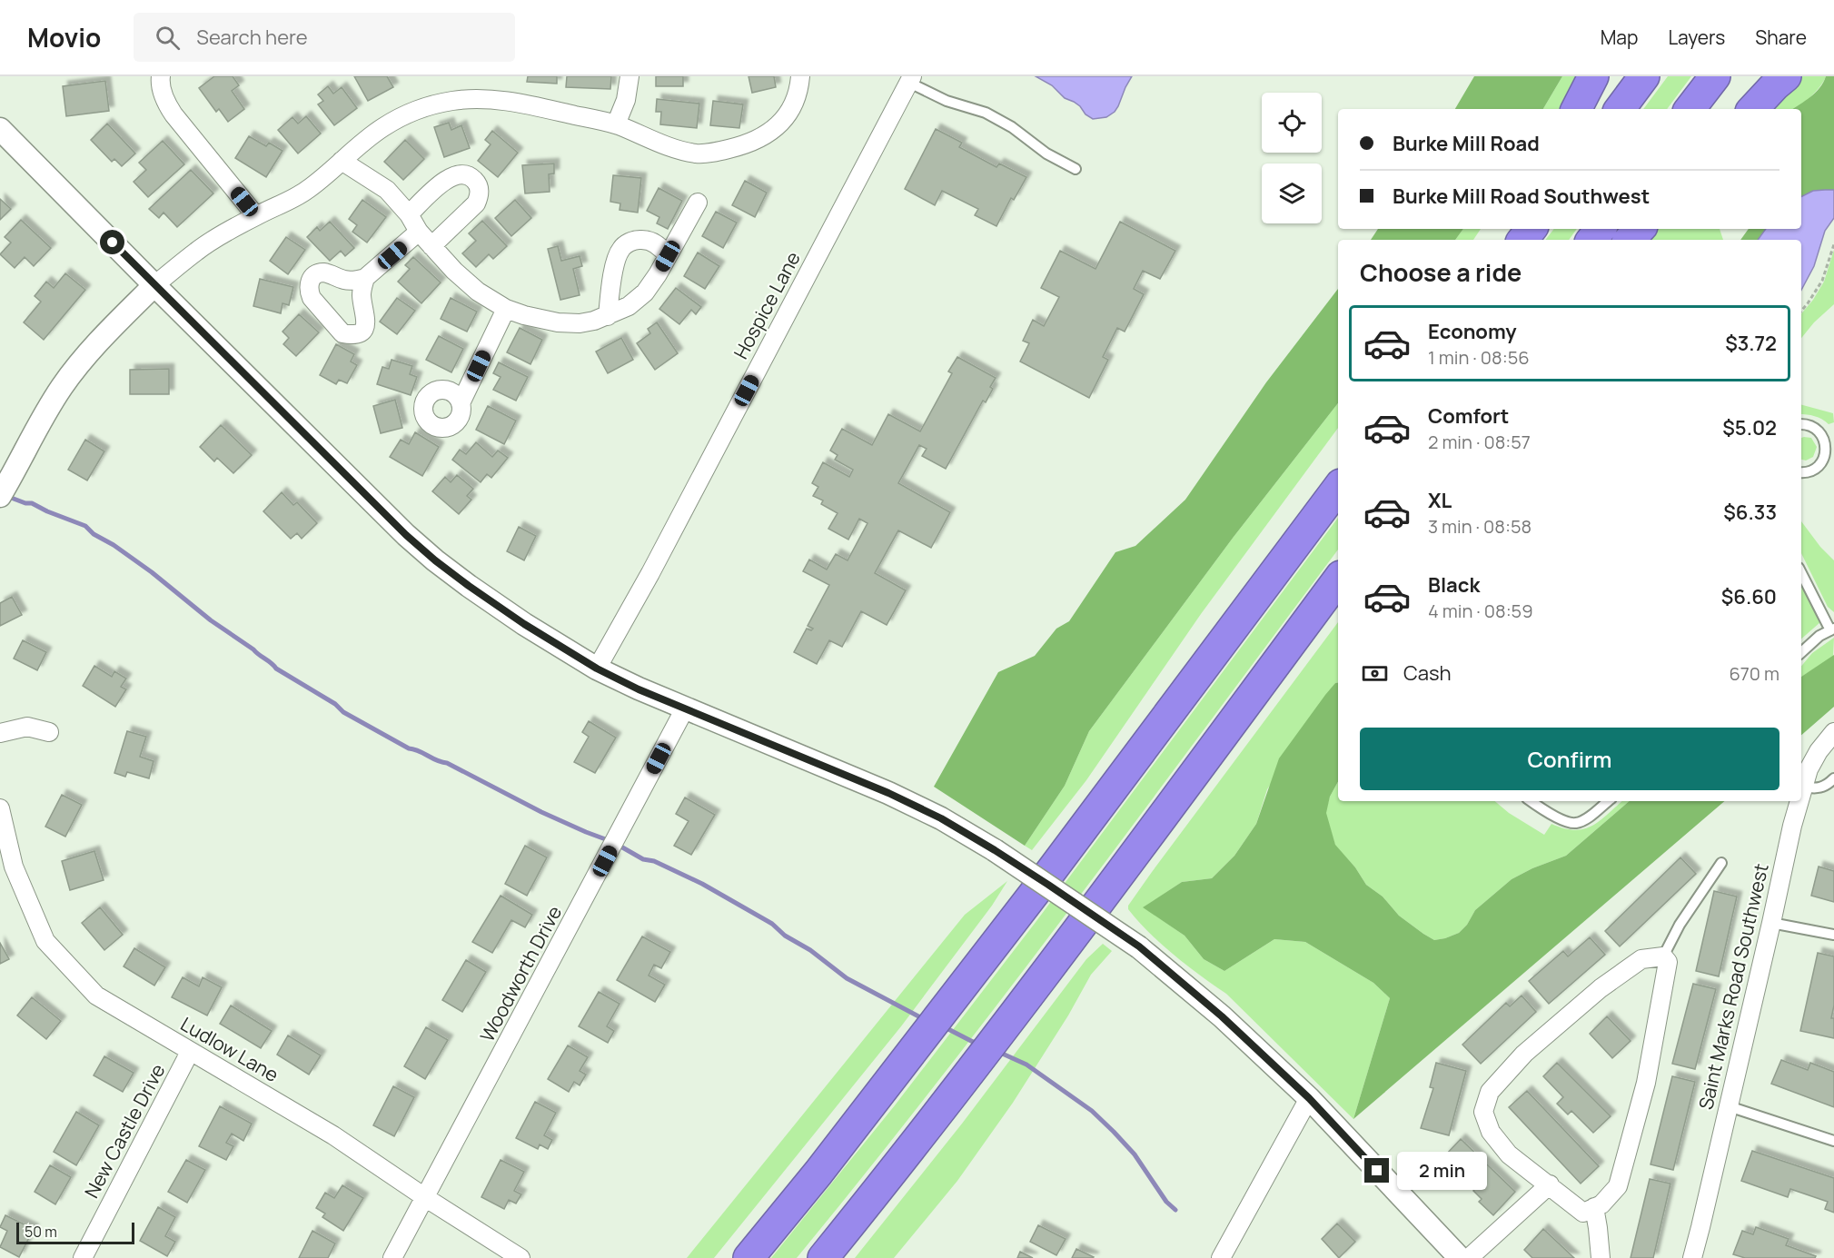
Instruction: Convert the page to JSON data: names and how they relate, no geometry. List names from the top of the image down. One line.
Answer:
{"streets":{"street":["Hospice Lane","Woodworth Drive","Saint Marks Road Southwest","Ludlow Lane","New Castle Drive"]},"crossings":[["Woodworth Drive","Ludlow Lane"],["Ludlow Lane","New Castle Drive"]],"scale_bar":"50 m","page":{"header":"Movio","search":"Search here","nav":["Map","Layers","Share"],"banner":["Burke Mill Road","Burke Mill Road Southwest"],"heading":"Choose a ride","list":[{"name":"Economy","note":"1 min · 08:56","value":"$3.72"},{"name":"Comfort","note":"2 min · 08:57","value":"$5.02"},{"name":"XL","note":"3 min · 08:58","value":"$6.33"},{"name":"Black","note":"4 min · 08:59","value":"$6.60"}],"pay":["Cash","670 m"],"buttons":"Confirm","bubble":"2 min","scale":"50 m"}}
